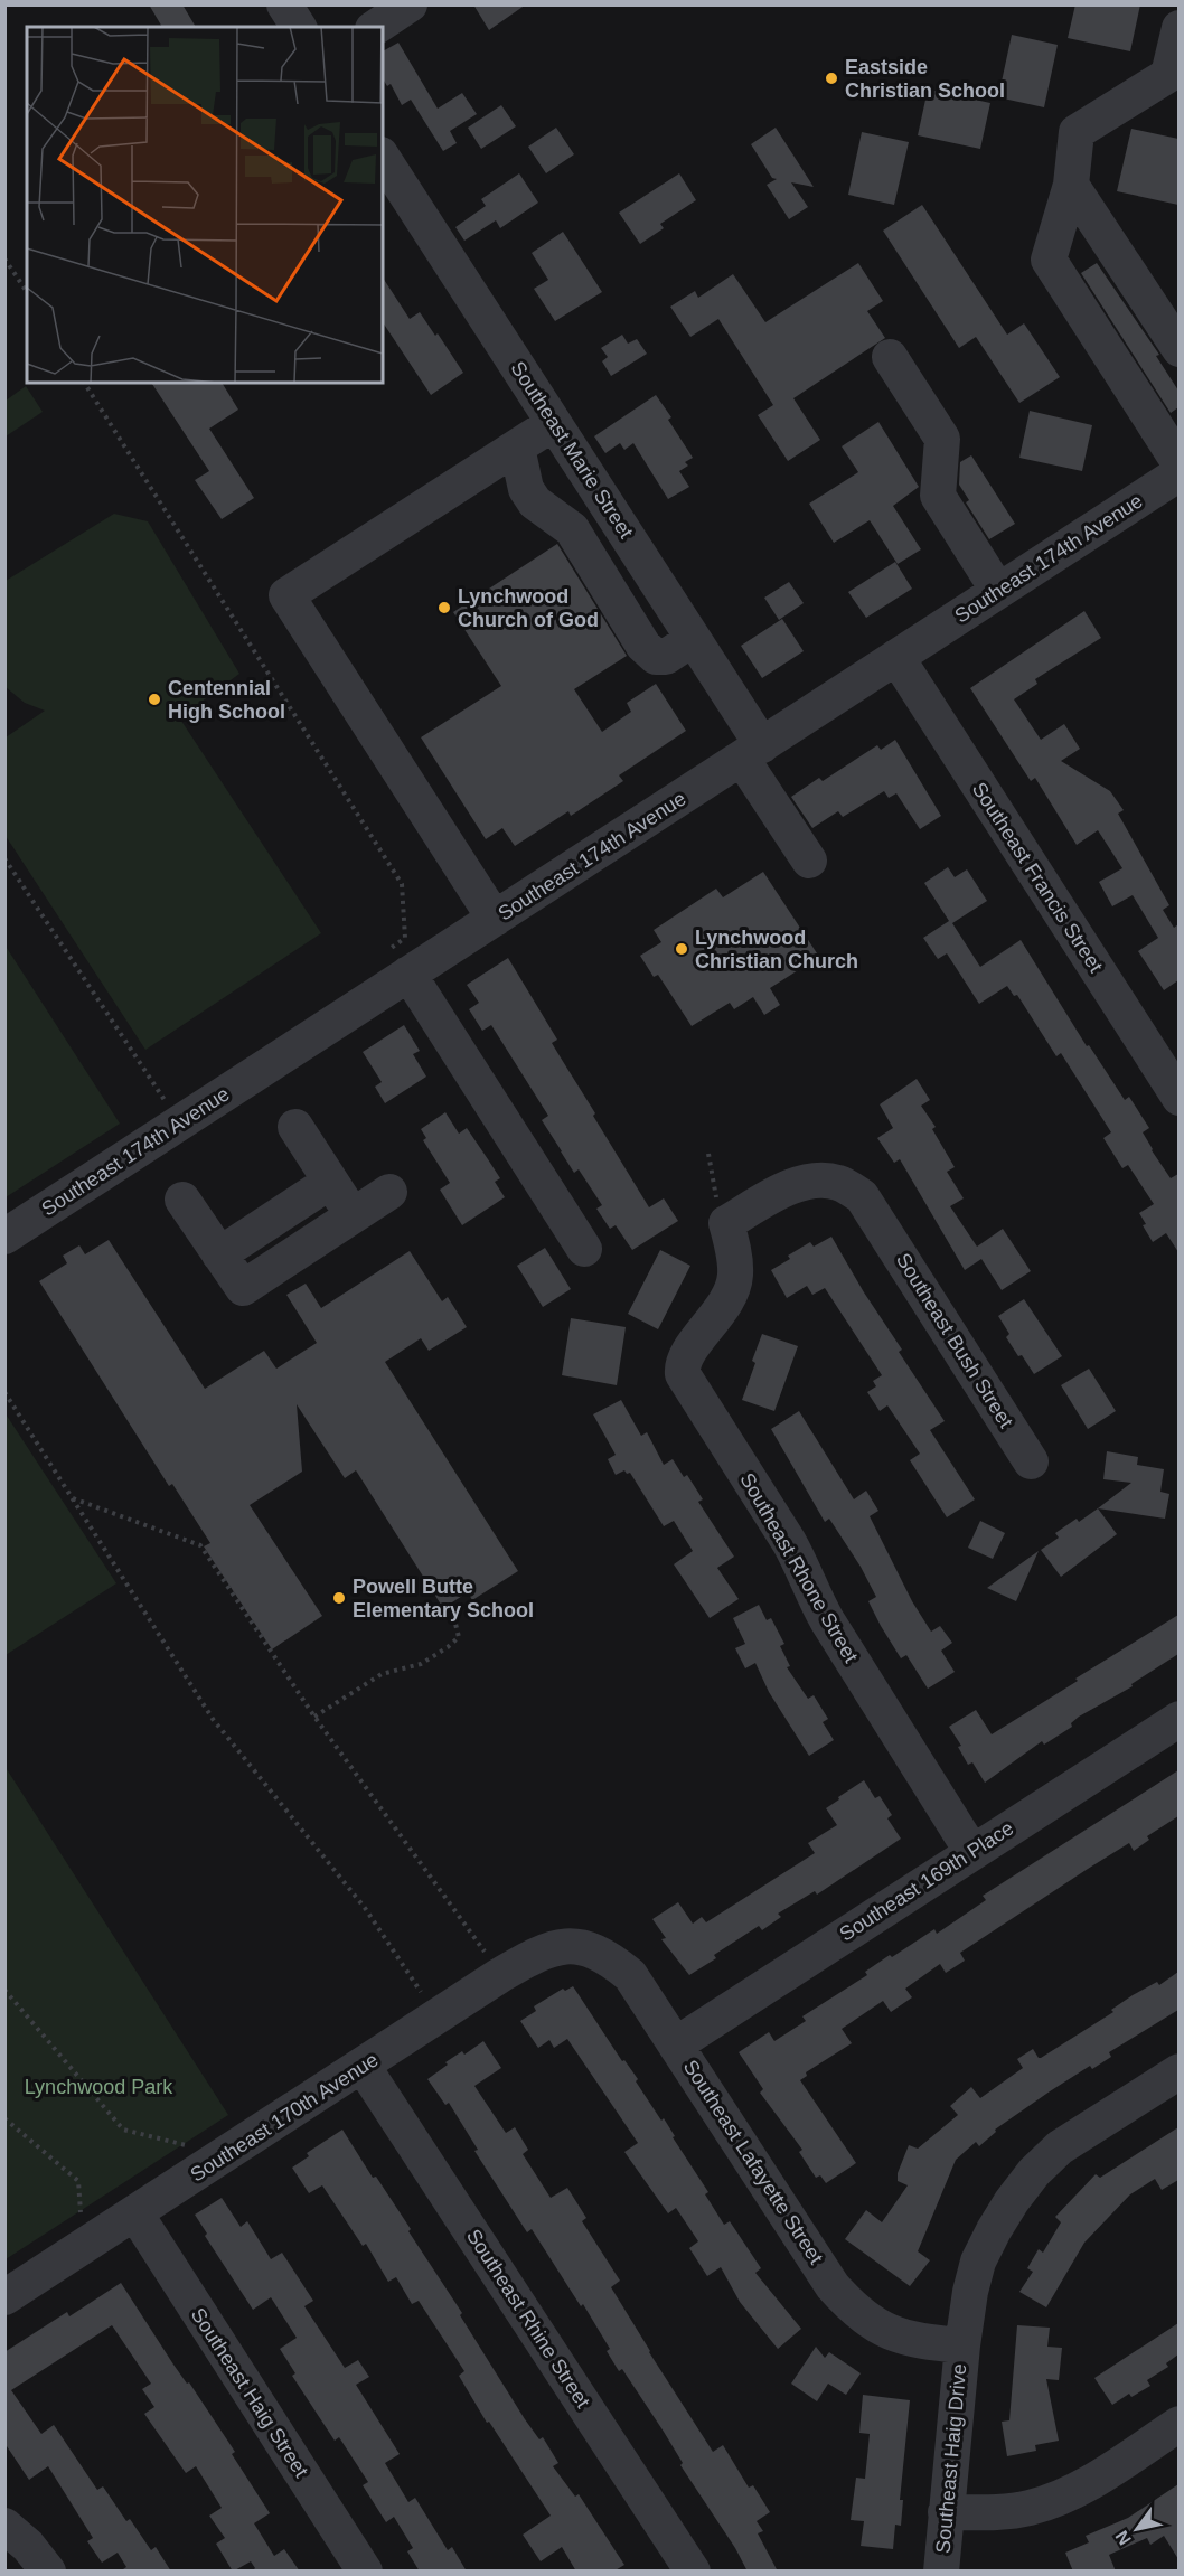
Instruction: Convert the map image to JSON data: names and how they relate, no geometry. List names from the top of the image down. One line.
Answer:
{"streets":{"street":["Southeast Marie Street","Southeast 174th Avenue","Southeast Francis Street","Southeast Bush Street","Southeast Rhone Street","Southeast 169th Place","Southeast 170th Avenue","Southeast Lafayette Street","Southeast Rhine Street","Southeast Haig Street","Southeast Haig Drive"]},"crossings":[["Southeast Marie Street","Southeast 174th Avenue"],["Southeast 174th Avenue","Southeast Francis Street"],["Southeast Bush Street","Southeast Rhone Street"],["Southeast Rhone Street","Southeast 169th Place"],["Southeast 169th Place","Southeast Lafayette Street"],["Southeast 170th Avenue","Southeast Lafayette Street"],["Southeast 170th Avenue","Southeast Rhine Street"],["Southeast 170th Avenue","Southeast Haig Street"],["Southeast Lafayette Street","Southeast Haig Drive"]],"parks":["Lynchwood Park"],"places":["Eastside Christian School","Lynchwood Church of God","Centennial High School","Lynchwood Christian Church","Powell Butte Elementary School"],"north":"bottom left"}
